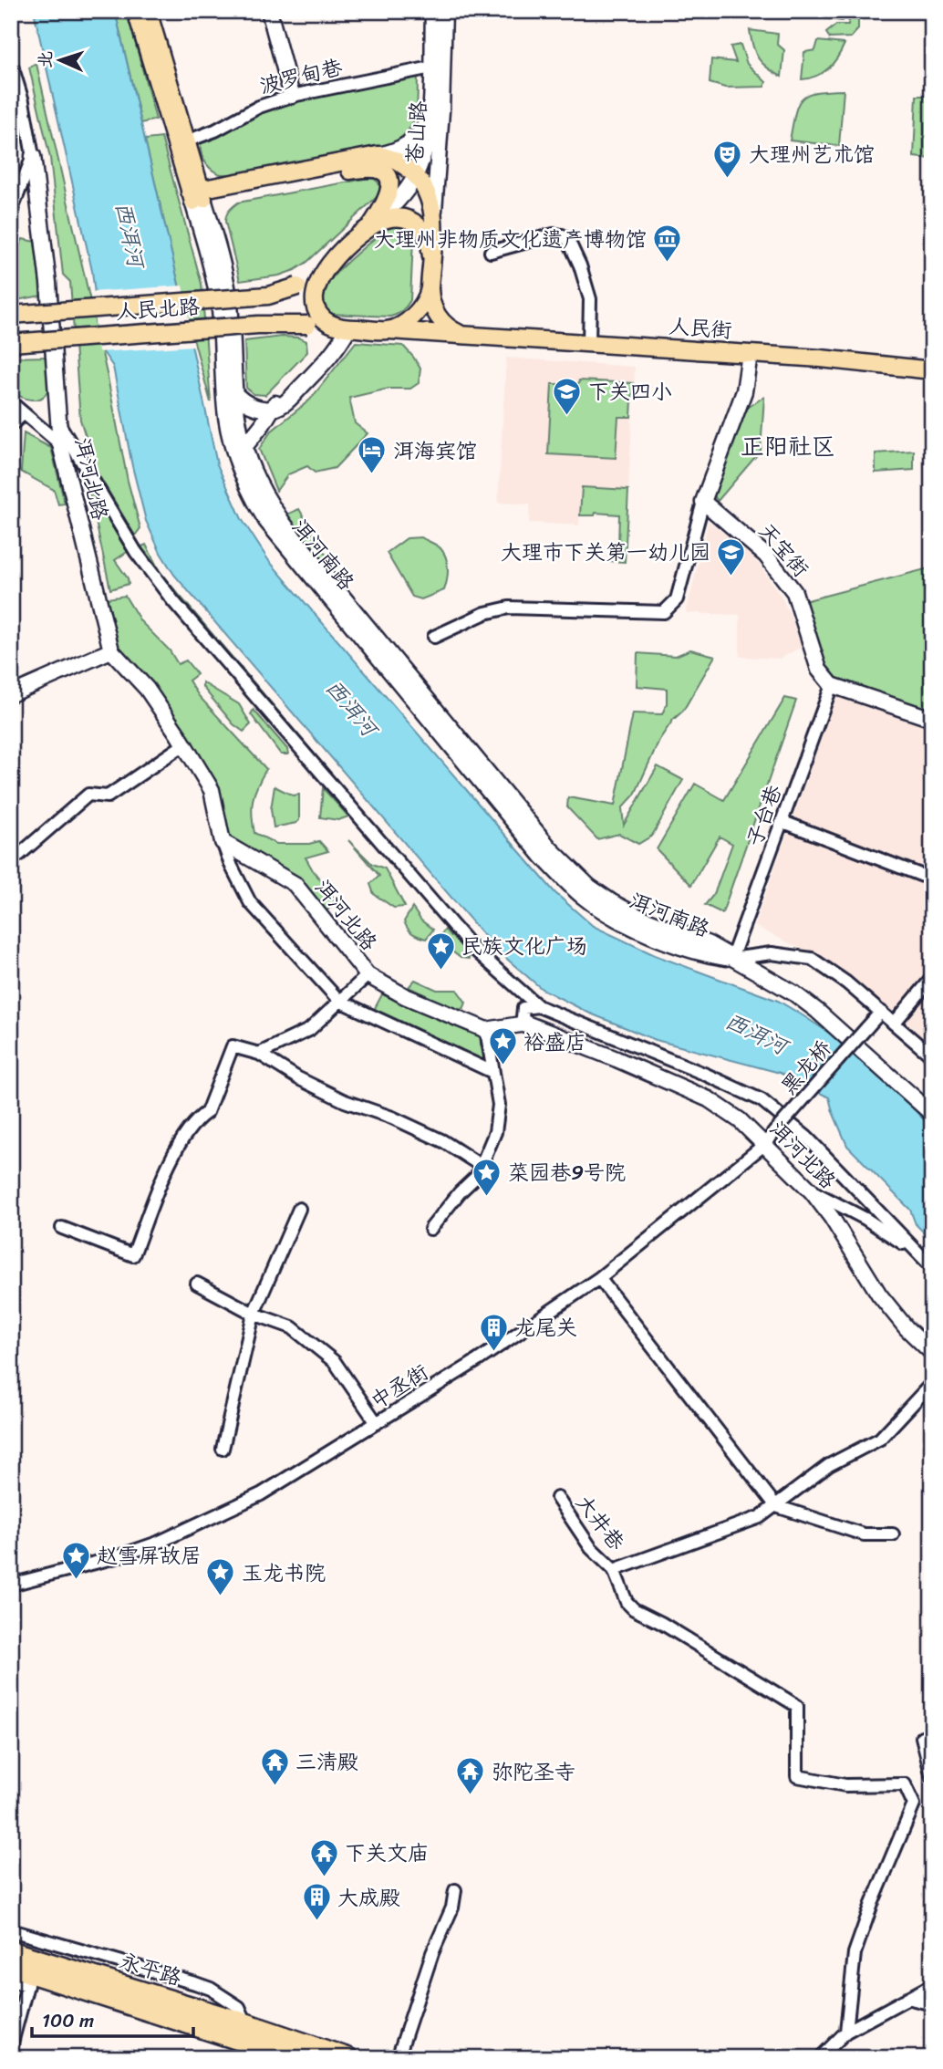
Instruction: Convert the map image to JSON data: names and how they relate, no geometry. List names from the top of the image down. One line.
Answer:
{"streets":{"highway":["永平路"],"main road":["苍山路","人民北路","人民街","洱河南路"],"street":["波罗甸巷","洱河北路","天宝街","子台巷","黑龙桥","中丞街","大井巷"]},"crossings":[["波罗甸巷","苍山路"],["波罗甸巷","洱河南路"],["苍山路","人民北路"],["苍山路","人民街"],["人民北路","人民街"],["洱河北路","黑龙桥"],["洱河北路","中丞街"],["天宝街","子台巷"],["洱河南路","子台巷"],["黑龙桥","中丞街"]],"districts":["正阳社区"],"water":["西洱河"],"places":{"theatre":["大理州艺术馆"],"museum":["大理州非物质文化遗产博物馆"],"school or university":["下关四小","大理市下关第一幼儿园"],"hotel":["洱海宾馆"],"place":["民族文化广场","裕盛店","菜园巷9号院","赵雪屏故居","玉龙书院"],"building":["龙尾关","大成殿"],"temple":["三清殿","弥陀圣寺","下关文庙"]},"scale_bar":"100 m","north":"left"}
